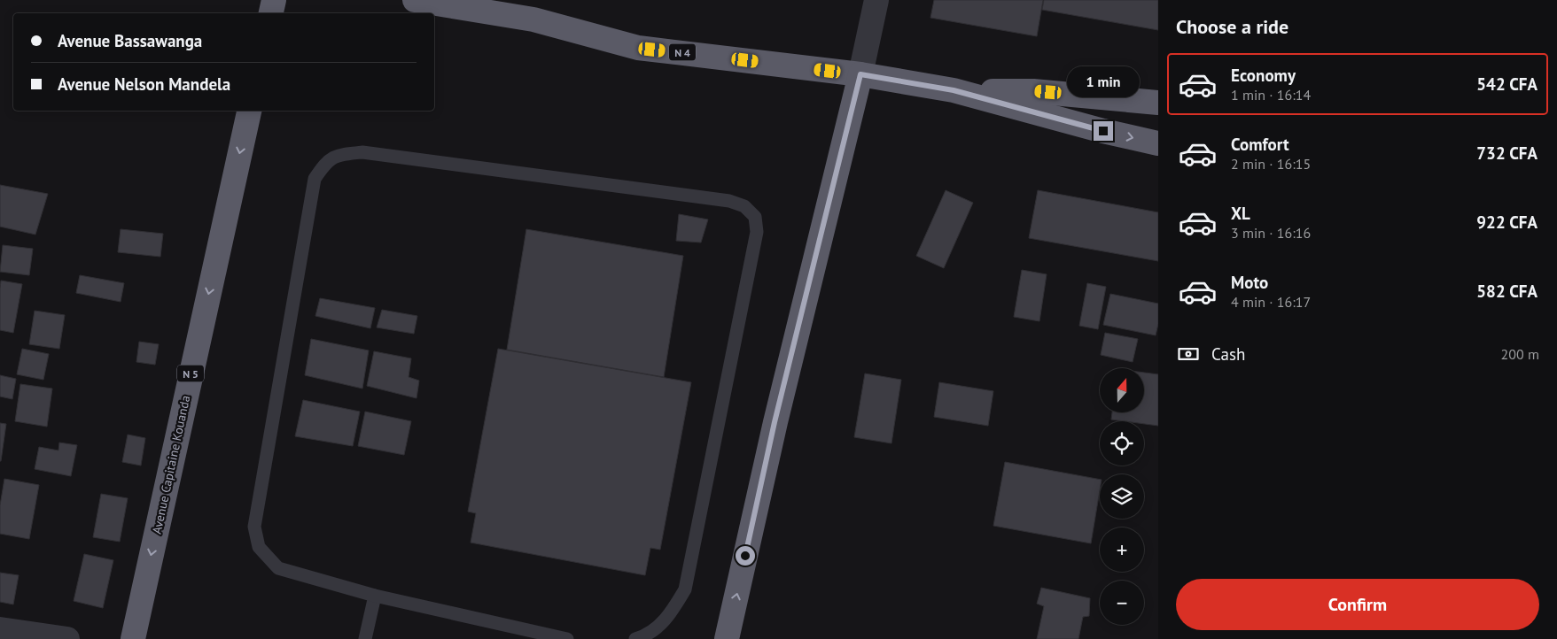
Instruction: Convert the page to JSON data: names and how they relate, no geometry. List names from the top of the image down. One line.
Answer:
{"streets":{"highway":["N 4","N 5","Avenue Capitaine Kouanda"]},"one_way":["Avenue Capitaine Kouanda"],"north":"top","page":{"heading":"Choose a ride","banner":["Avenue Bassawanga","Avenue Nelson Mandela"],"list":[{"name":"Economy","note":"1 min · 16:14","value":"542 CFA"},{"name":"Comfort","note":"2 min · 16:15","value":"732 CFA"},{"name":"XL","note":"3 min · 16:16","value":"922 CFA"},{"name":"Moto","note":"4 min · 16:17","value":"582 CFA"}],"bubble":"1 min","pay":["Cash","200 m"],"map_buttons":["+","−"],"buttons":"Confirm"}}
